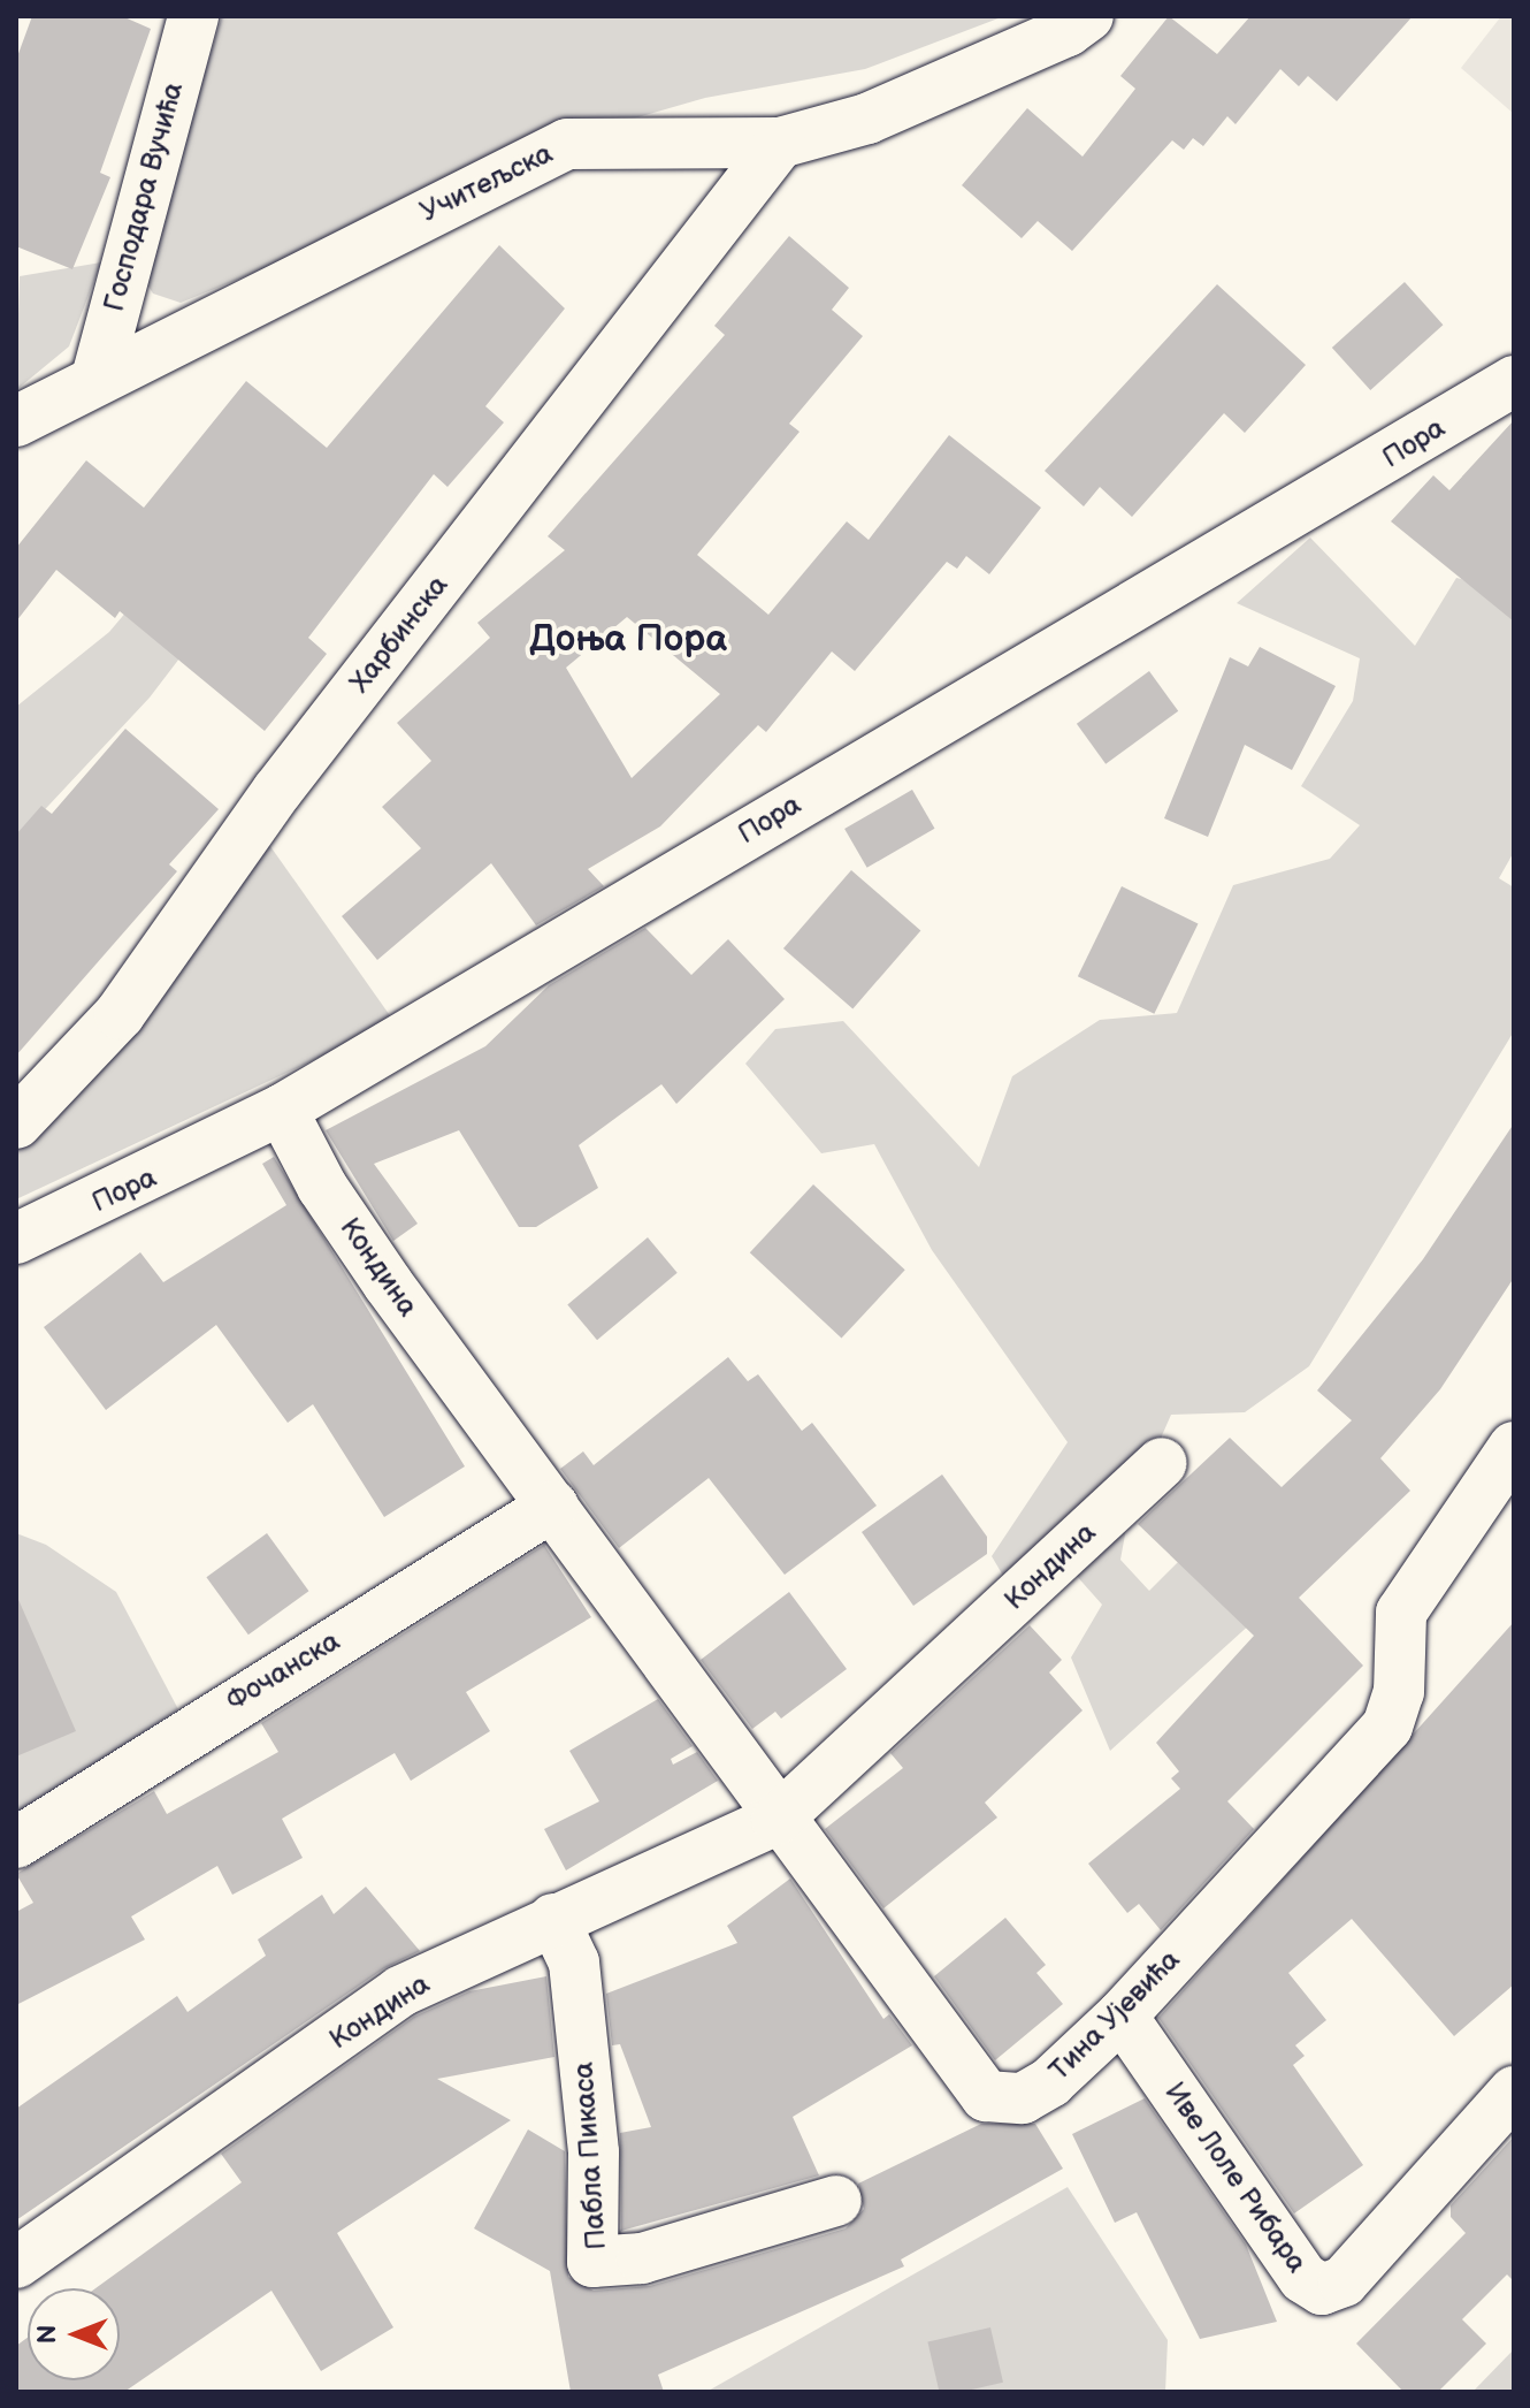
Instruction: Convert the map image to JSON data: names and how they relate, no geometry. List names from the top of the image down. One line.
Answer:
{"streets":{"street":["Учитељска","Господара Вучића","Пора","Харбинска","Кондина","Фочанска","Тина Ујевића","Пабла Пикаса","Иве Лоле Рибара"]},"crossings":[["Учитељска","Господара Вучића"],["Учитељска","Харбинска"],["Пора","Кондина"],["Кондина","Фочанска"],["Кондина","Тина Ујевића"],["Кондина","Пабла Пикаса"],["Тина Ујевића","Иве Лоле Рибара"]],"districts":["Доња Пора"],"north":"left"}
